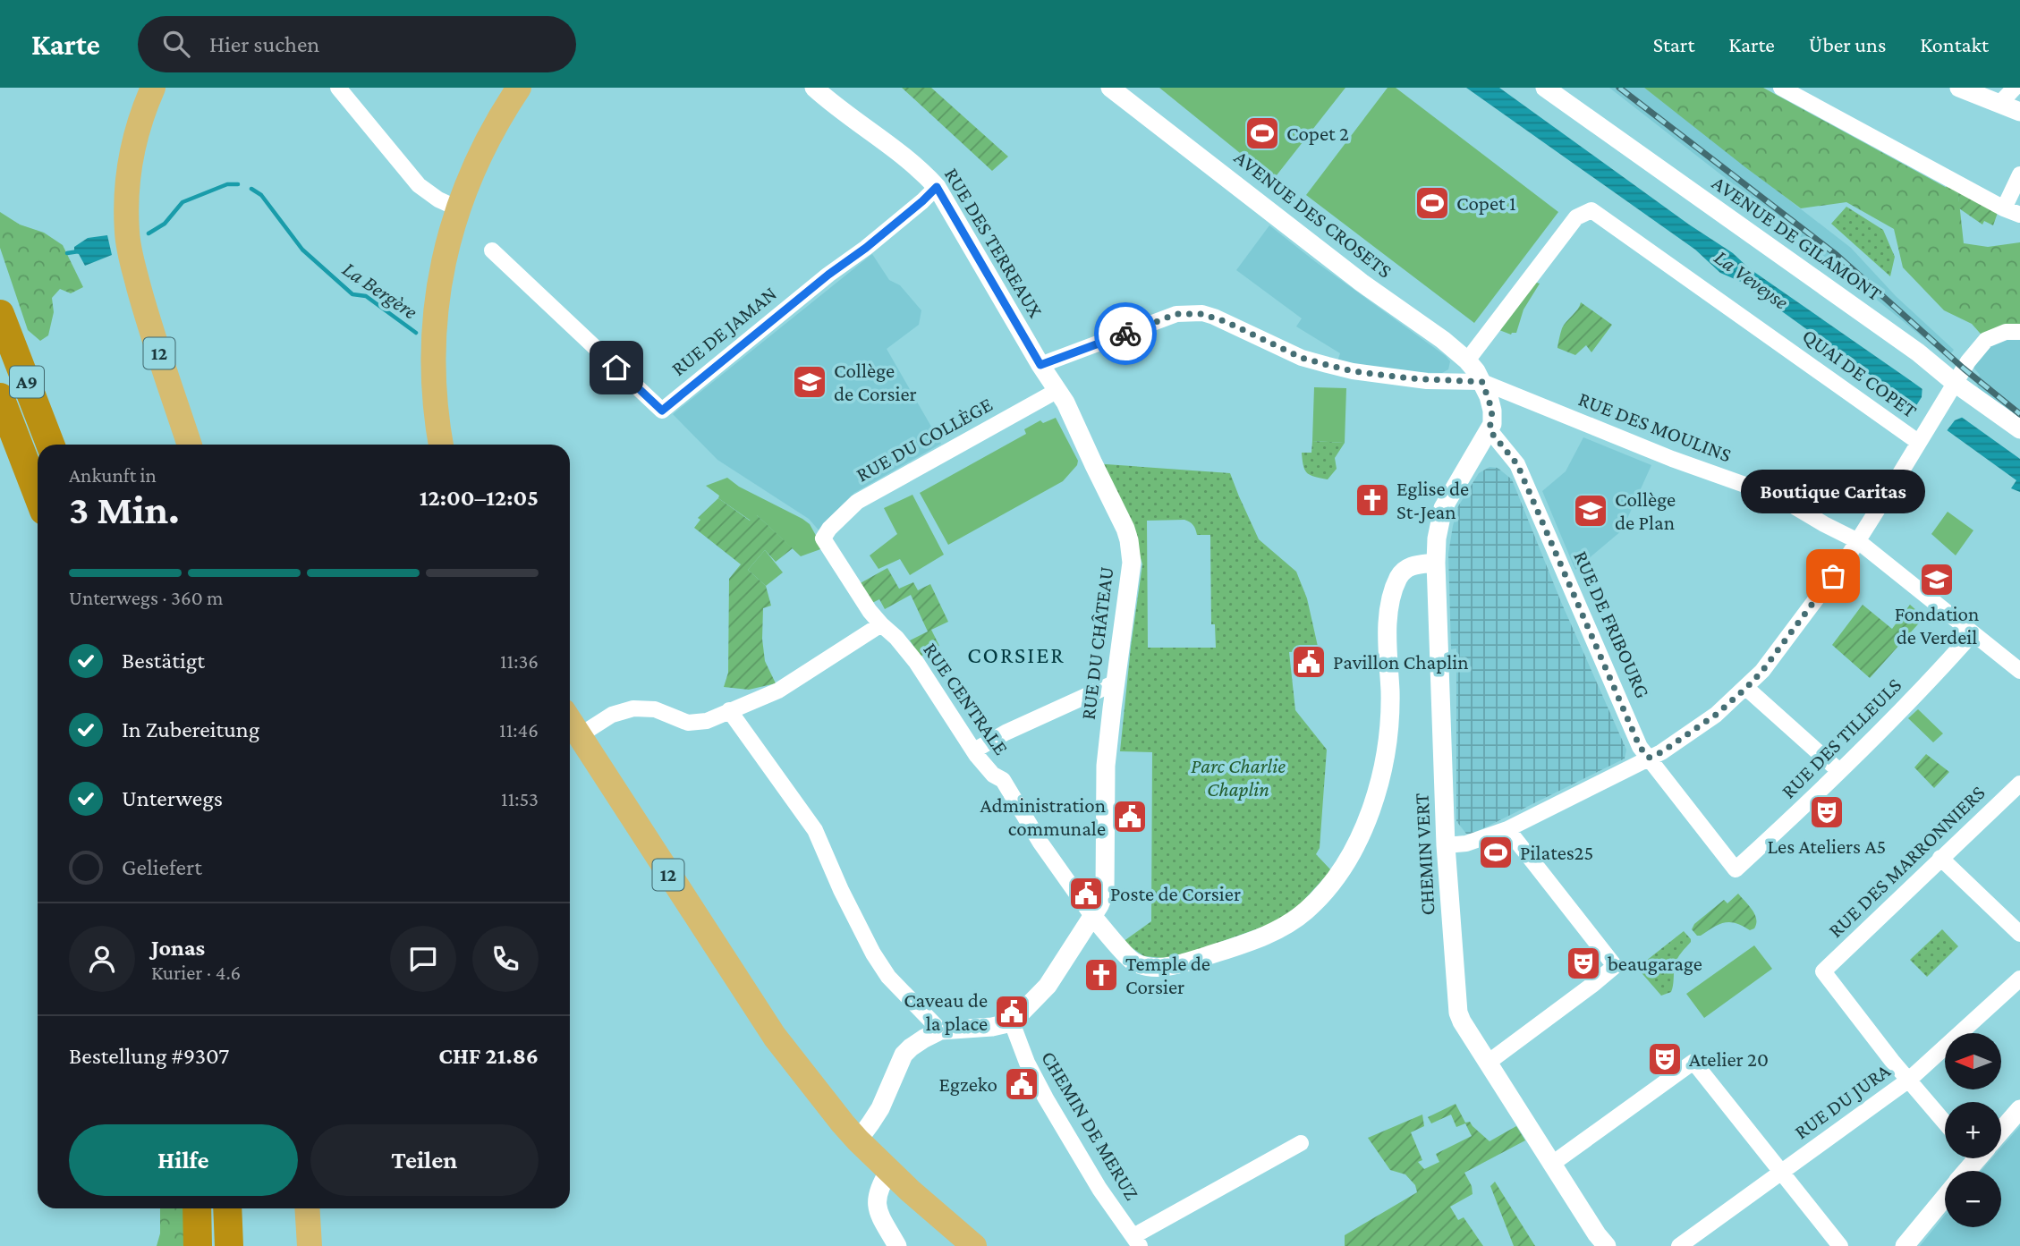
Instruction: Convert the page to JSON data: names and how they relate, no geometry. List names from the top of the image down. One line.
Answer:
{"streets":{"highway":["A9"],"main road":["12"],"street":["AVENUE DES CROSETS","AVENUE DE GILAMONT","RUE DES TERREAUX","RUE DE JAMAN","QUAI DE COPET","RUE DES MOULINS","RUE DU COLLÈGE","RUE DE FRIBOURG","RUE DU CHÂTEAU","RUE CENTRALE","RUE DES TILLEULS","CHEMIN VERT","RUE DES MARRONNIERS","RUE DU JURA","CHEMIN DE MERUZ"]},"crossings":[["AVENUE DES CROSETS","QUAI DE COPET"],["AVENUE DES CROSETS","RUE DES MOULINS"],["RUE DES TERREAUX","RUE DE JAMAN"],["RUE DES TERREAUX","RUE DES MOULINS"],["RUE DES TERREAUX","RUE DU COLLÈGE"],["RUE DES TERREAUX","RUE DU CHÂTEAU"],["RUE DES MOULINS","RUE DES TILLEULS"],["RUE DU COLLÈGE","RUE DU CHÂTEAU"],["RUE DU COLLÈGE","RUE CENTRALE"],["RUE DE FRIBOURG","RUE DES TILLEULS"],["RUE DE FRIBOURG","CHEMIN VERT"],["RUE DU CHÂTEAU","RUE CENTRALE"],["RUE DU CHÂTEAU","CHEMIN DE MERUZ"],["RUE DES MARRONNIERS","RUE DU JURA"]],"districts":["CORSIER"],"water":["La Veveyse","La Bergère"],"parks":["Parc Charlie Chaplin"],"places":{"sports":["Copet 2","Copet 1","Pilates25"],"school or university":["Collège de Corsier","Collège de Plan","Fondation de Verdeil"],"church":["Eglise de St-Jean","Temple de Corsier"],"other":["Boutique Caritas"],"public building":["Pavillon Chaplin","Administration communale","Poste de Corsier","Caveau de la place","Egzeko"],"theatre":["Les Ateliers A5","beaugarage","Atelier 20"]},"north":"left","page":{"header":"Karte","search":"Hier suchen","nav":["Start","Karte","Über uns","Kontakt"],"heading":["3 Min.","Ankunft in","12:00–12:05"],"panel":["Jonas","Kurier · 4.6","Bestellung #9307","CHF 21.86"],"bubble":"Boutique Caritas","bar":"Unterwegs · 360 m","list":[["Bestätigt","11:36"],["In Zubereitung","11:46"],["Unterwegs","11:53"],"Geliefert"],"map_buttons":["+","−"],"buttons":["Hilfe","Teilen"]}}
